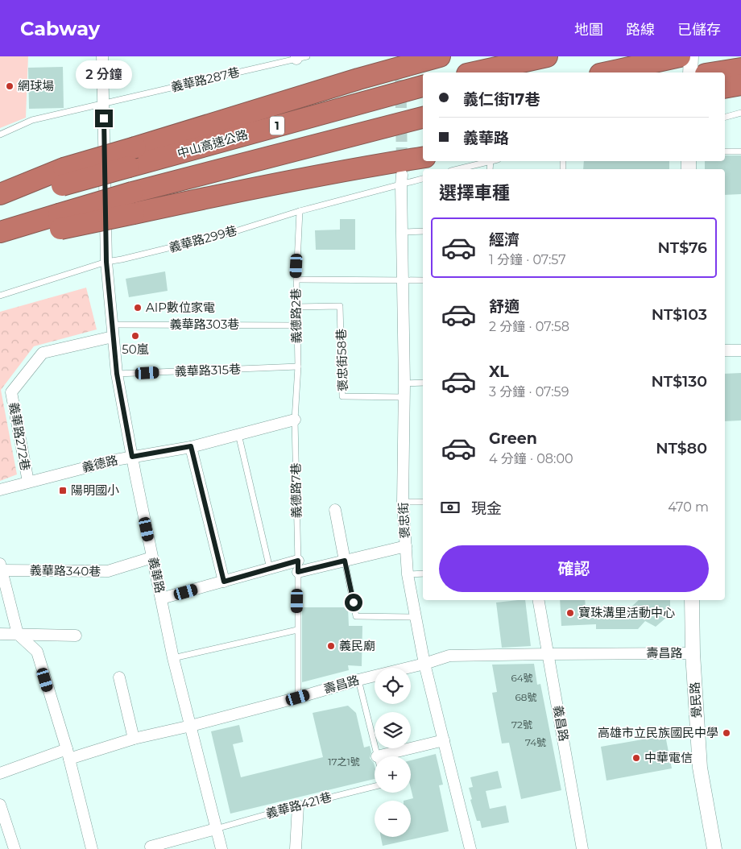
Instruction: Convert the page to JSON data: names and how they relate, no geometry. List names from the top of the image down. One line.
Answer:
{"streets":{"highway":["1","中山高速公路"],"street":["義華路272巷","義德路","褒忠街","義華路340巷","義華路","壽昌路","覺民路","義昌路"],"lane":["義華路287巷","義華路299巷","義德路2巷","義華路303巷","褒忠街58巷","義華路315巷","義德路7巷","義華路421巷"]},"crossings":[["義華路287巷","義華路"],["義華路299巷","義德路2巷"],["義華路299巷","褒忠街"],["義華路299巷","義華路"],["義德路2巷","義華路303巷"],["義德路2巷","褒忠街58巷"],["義德路2巷","義華路315巷"],["義德路2巷","義德路"],["義德路2巷","義德路7巷"],["義華路303巷","義華路"],["褒忠街58巷","褒忠街"],["義華路315巷","義華路"],["義華路272巷","義德路"],["義華路272巷","義華路"],["義德路","義德路7巷"],["義德路","義華路"],["義德路7巷","壽昌路"],["褒忠街","壽昌路"],["義華路340巷","義華路"],["義華路","壽昌路"],["義華路","義華路421巷"],["壽昌路","覺民路"],["壽昌路","義昌路"]],"places":{"other":["網球場","AIP數位家電","50嵐","寶珠溝里活動中心","義民廟","高雄市立民族國民中學","中華電信"],"transit":["陽明國小"]},"house_numbers":["64號","68號","72號","74號","17之1號"],"page":{"header":"Cabway","nav":["地圖","路線","已儲存"],"bubble":"2 分鐘","banner":["義仁街17巷","義華路"],"heading":"選擇車種","list":[{"name":"經濟","note":"1 分鐘 · 07:57","value":"NT$76"},{"name":"舒適","note":"2 分鐘 · 07:58","value":"NT$103"},{"name":"XL","note":"3 分鐘 · 07:59","value":"NT$130"},{"name":"Green","note":"4 分鐘 · 08:00","value":"NT$80"}],"pay":["現金","470 m"],"buttons":"確認","map_buttons":["+","−"]}}
